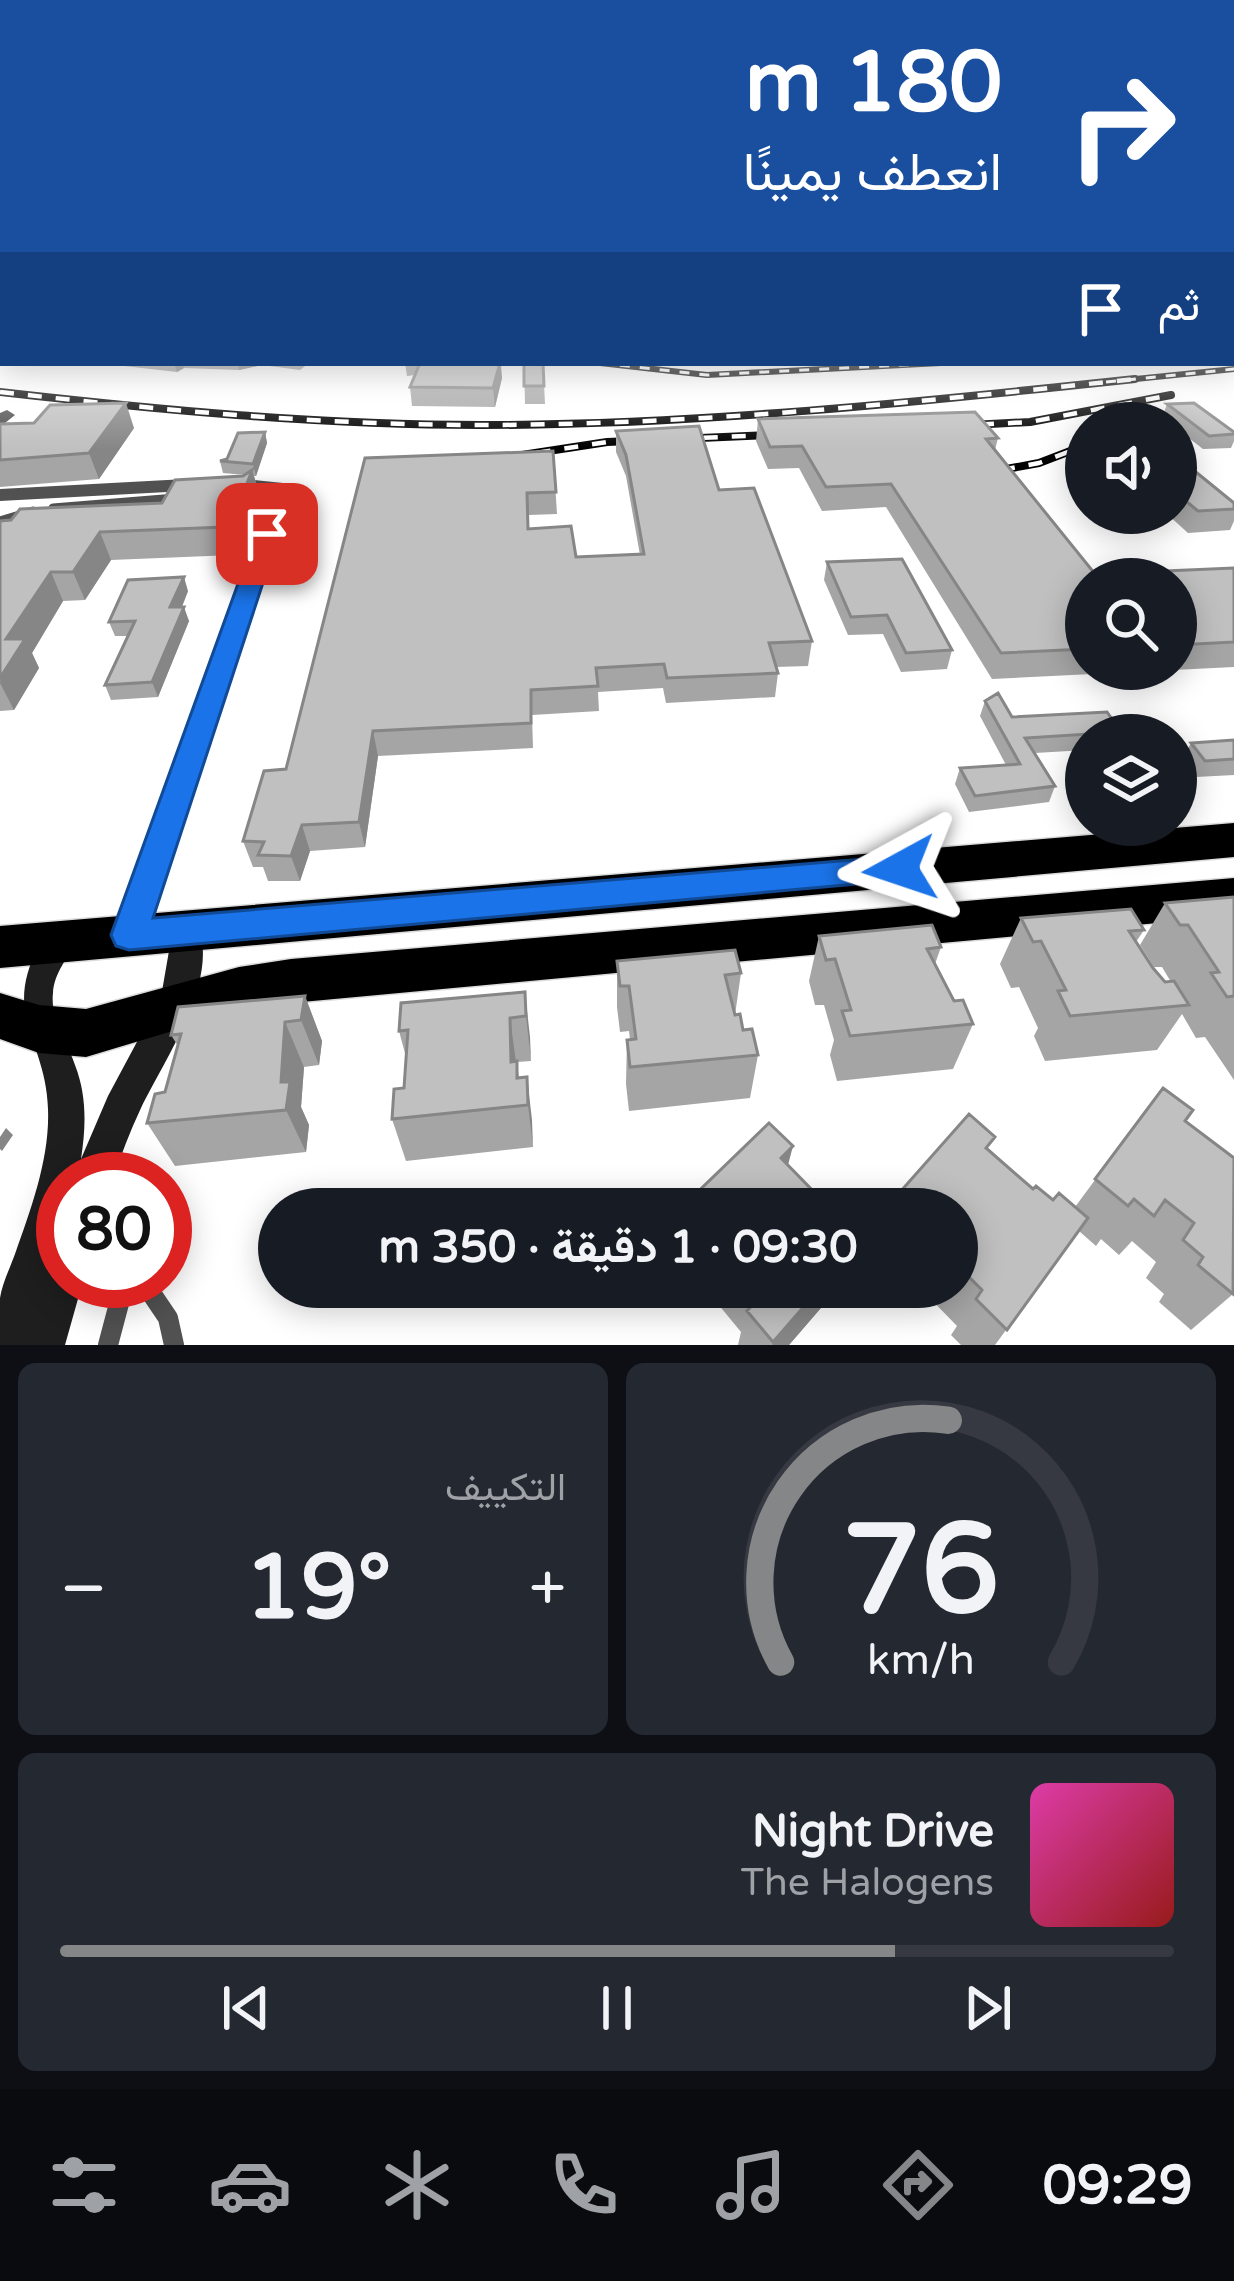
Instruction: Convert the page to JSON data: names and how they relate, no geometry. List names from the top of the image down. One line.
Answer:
{"page":{"turn":["180 m","انعطف يمينًا"],"then":"ثم","limit":"80","trip":"09:30 · 1 دقيقة · 350 m","tile":"التكييف","heat":["−","19°","+"],"song":["Night Drive","The Halogens"],"tabs":"09:29","gauge":["76","km/h"]}}
